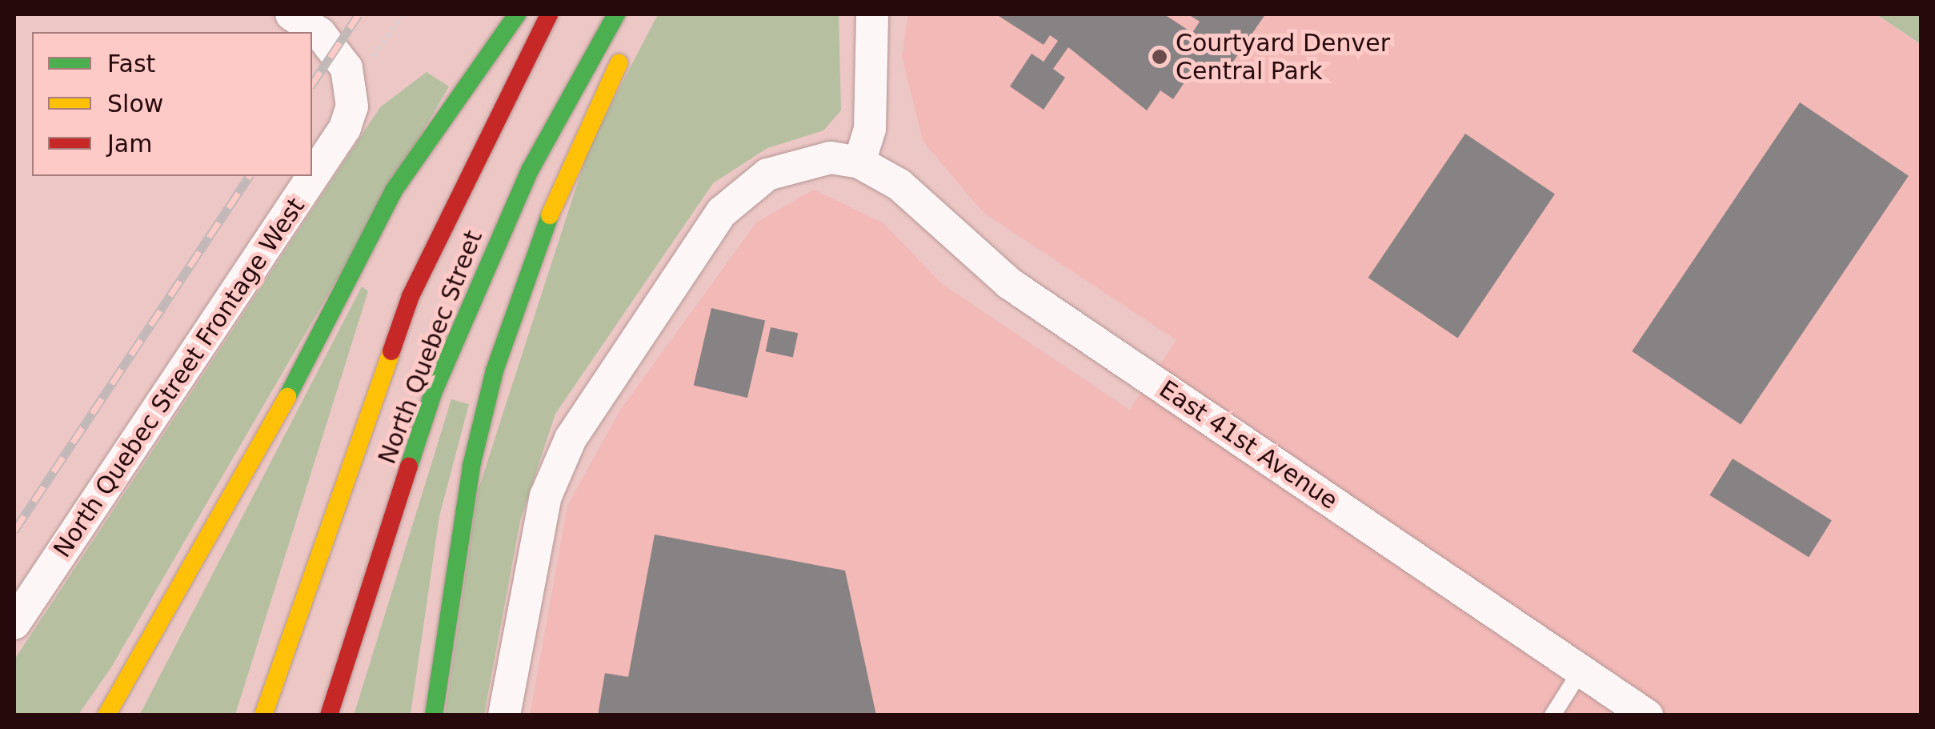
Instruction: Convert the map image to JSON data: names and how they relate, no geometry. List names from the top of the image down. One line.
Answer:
{"streets":{"main road":["North Quebec Street"],"street":["North Quebec Street Frontage West","East 41st Avenue"]},"places":["Courtyard Denver Central Park"],"legend":["Fast","Slow","Jam"]}
